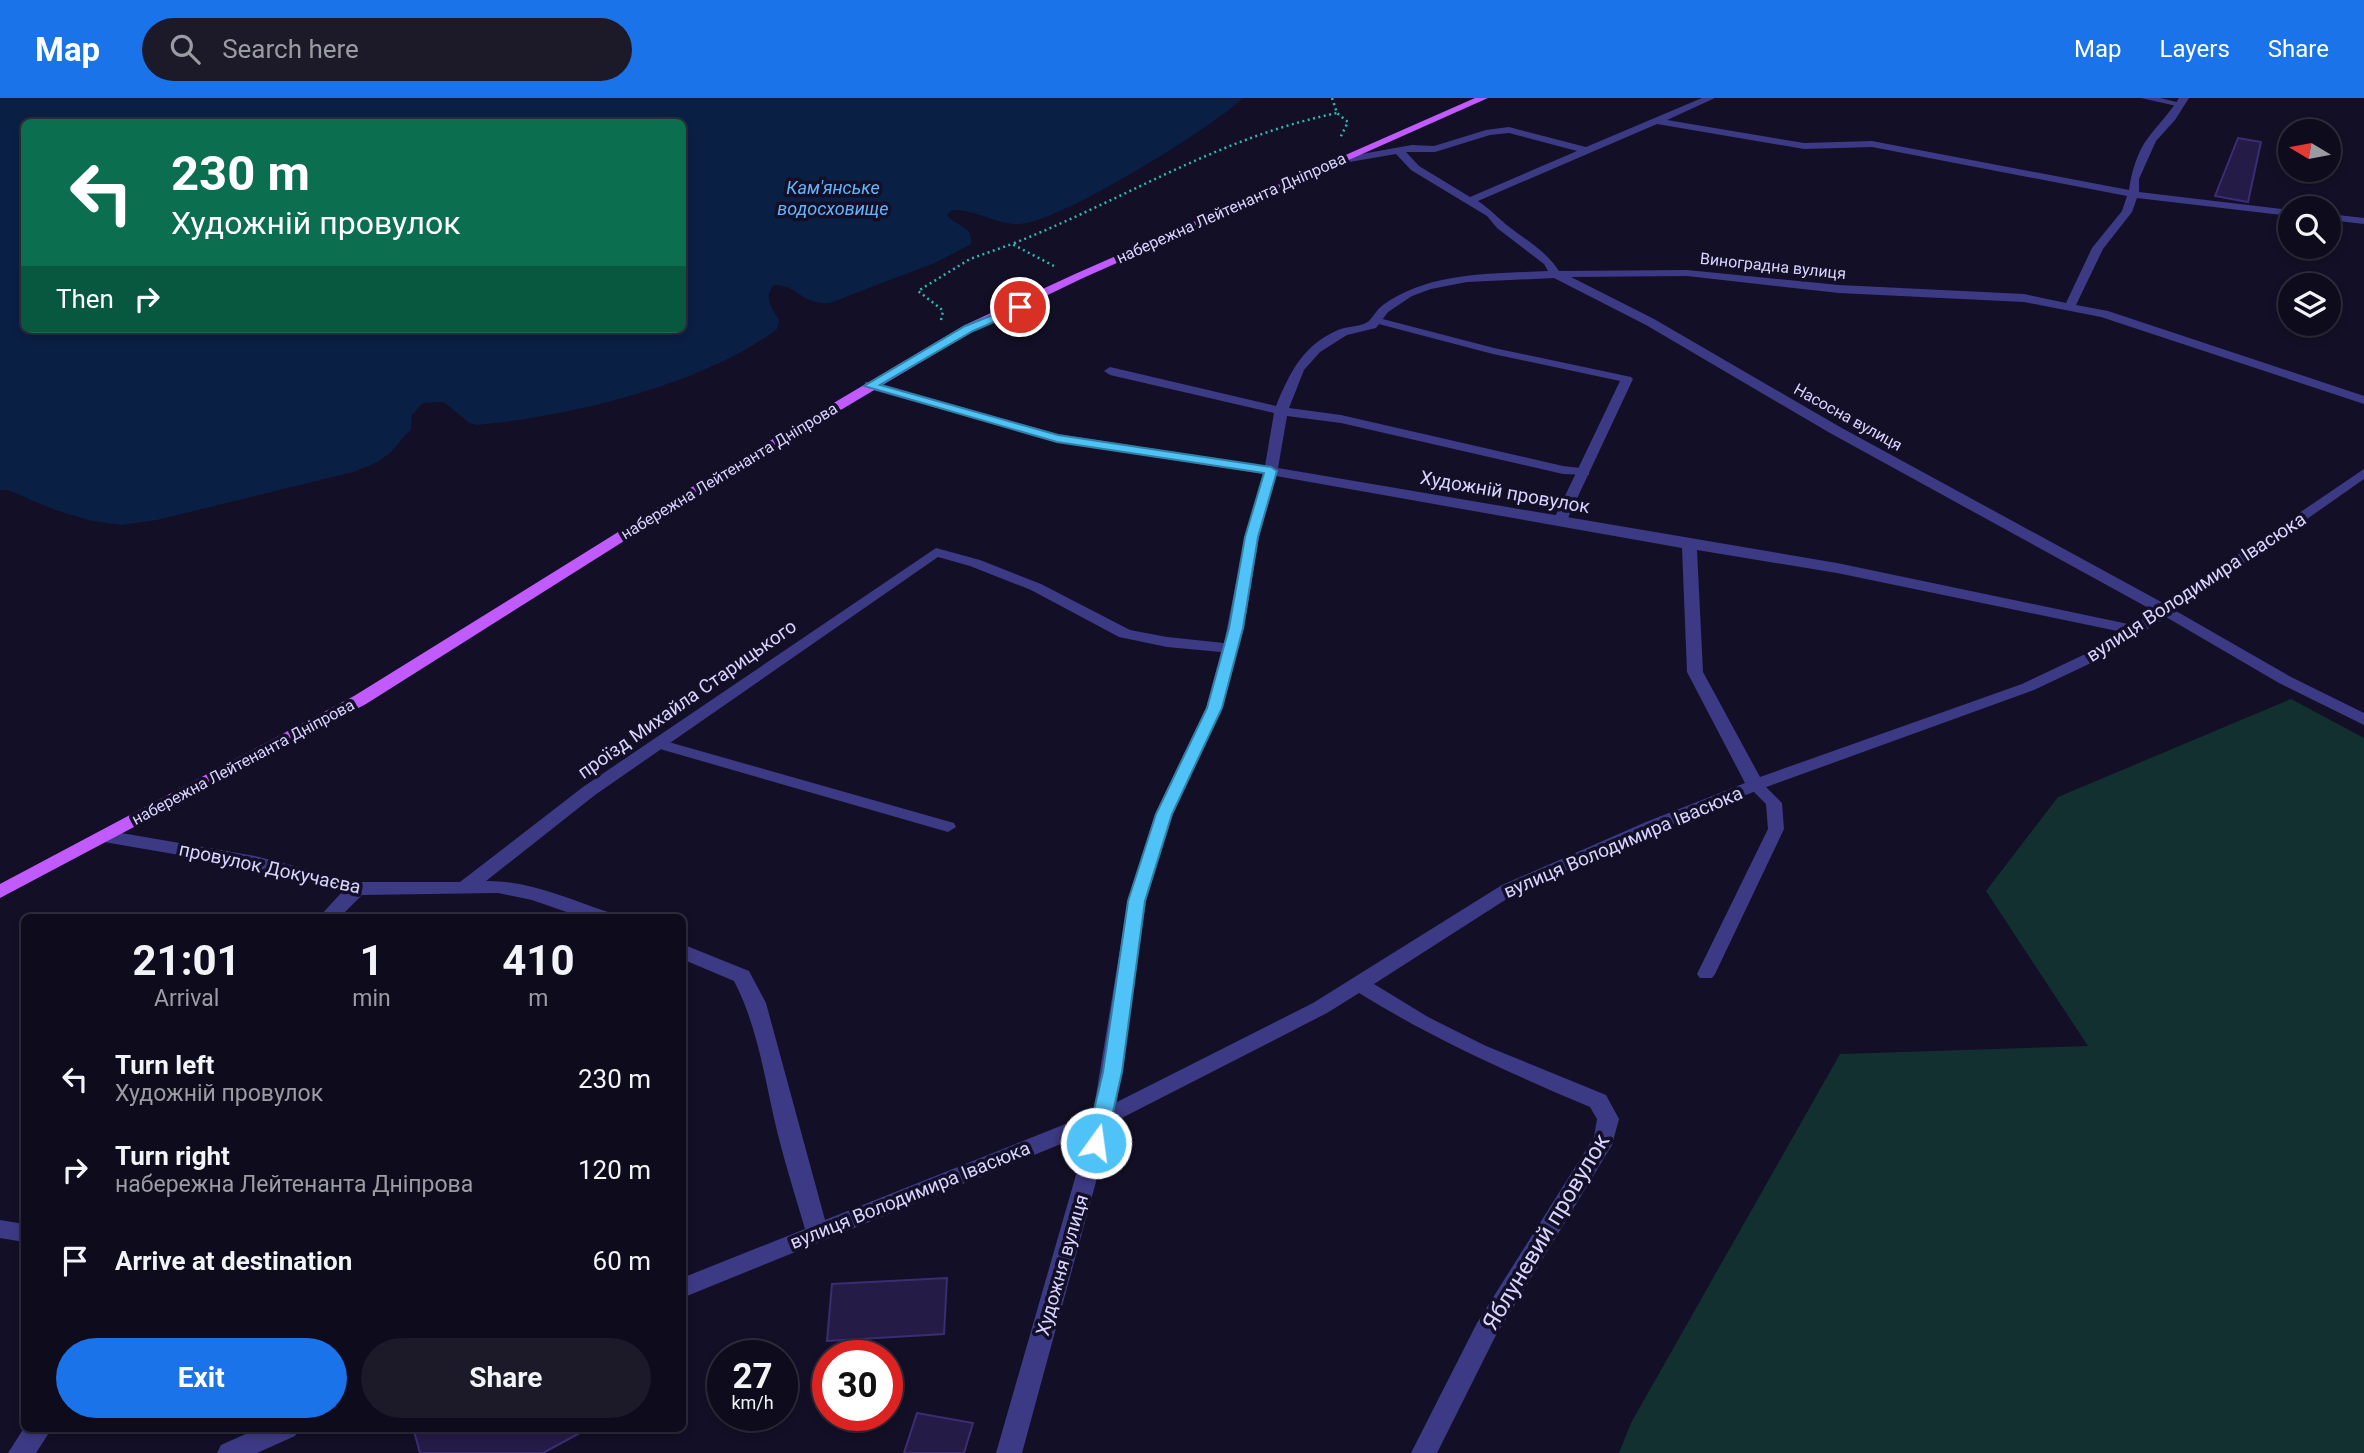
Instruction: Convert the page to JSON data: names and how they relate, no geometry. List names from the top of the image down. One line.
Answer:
{"streets":{"main road":["набережна Лейтенанта Дніпрова"],"street":["Виноградна вулиця","Насосна вулиця","Художній провулок","вулиця Володимира Івасюка","проїзд Михайла Старицького","провулок Докучаєва","Яблуневий провулок","Художня вулиця"]},"crossings":[["набережна Лейтенанта Дніпрова","Насосна вулиця"],["набережна Лейтенанта Дніпрова","Художній провулок"],["набережна Лейтенанта Дніпрова","провулок Докучаєва"],["Виноградна вулиця","Насосна вулиця"],["Виноградна вулиця","Художній провулок"],["Виноградна вулиця","Художня вулиця"],["Насосна вулиця","вулиця Володимира Івасюка"],["Художній провулок","вулиця Володимира Івасюка"],["Художній провулок","Художня вулиця"],["вулиця Володимира Івасюка","Яблуневий провулок"],["вулиця Володимира Івасюка","Художня вулиця"],["проїзд Михайла Старицького","провулок Докучаєва"],["проїзд Михайла Старицького","Художня вулиця"]],"water":["Кам'янське водосховище"],"north":"left","page":{"header":"Map","search":"Search here","nav":["Map","Layers","Share"],"turn":["230 m","Художній провулок"],"then":"Then","eta":["21:01","Arrival","1","min","410","m"],"list":[{"name":"Turn left","note":"Художній провулок","value":"230 m"},{"name":"Turn right","note":"набережна Лейтенанта Дніпрова","value":"120 m"},{"name":"Arrive at destination","value":"60 m"}],"buttons":["Exit","Share"],"speed":"27 km/h","limit":"30"}}
